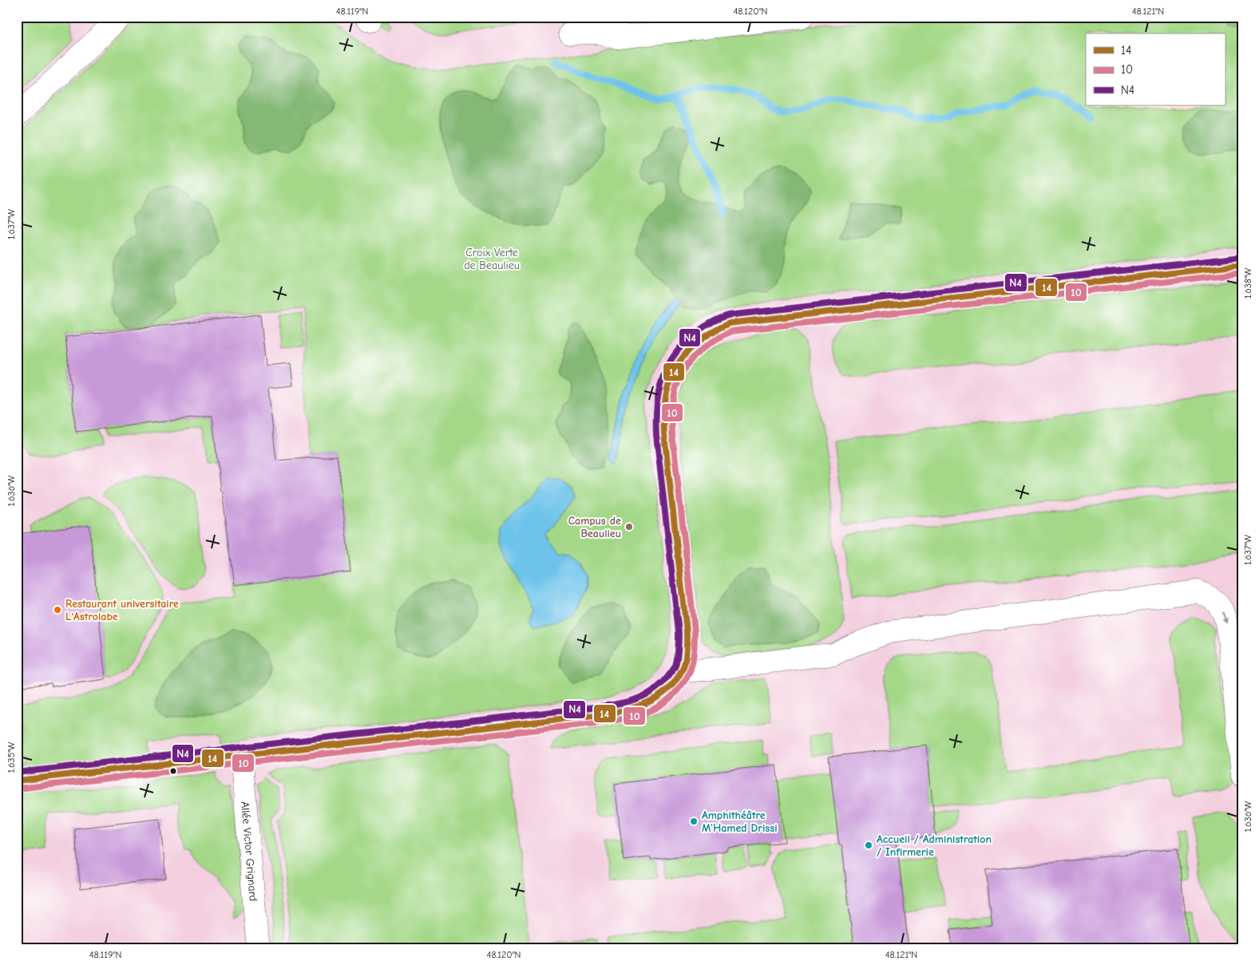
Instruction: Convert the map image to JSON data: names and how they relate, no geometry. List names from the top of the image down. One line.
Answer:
{"streets":{"street":["Allée Victor Grignard"]},"parks":["Croix Verte de Beaulieu"],"places":["Campus de Beaulieu","Restaurant universitaire L'Astrolabe","Amphithéâtre M’Hamed Drissi","Accueil / Administration / Infirmerie"],"lines":["transit line N4","transit line 14","transit line 10"],"legend":["14","10","N4"],"coordinates":["48.119°N","48.120°N","48.121°N","1.637°W","1.638°W","1.636°W","1.635°W"]}
